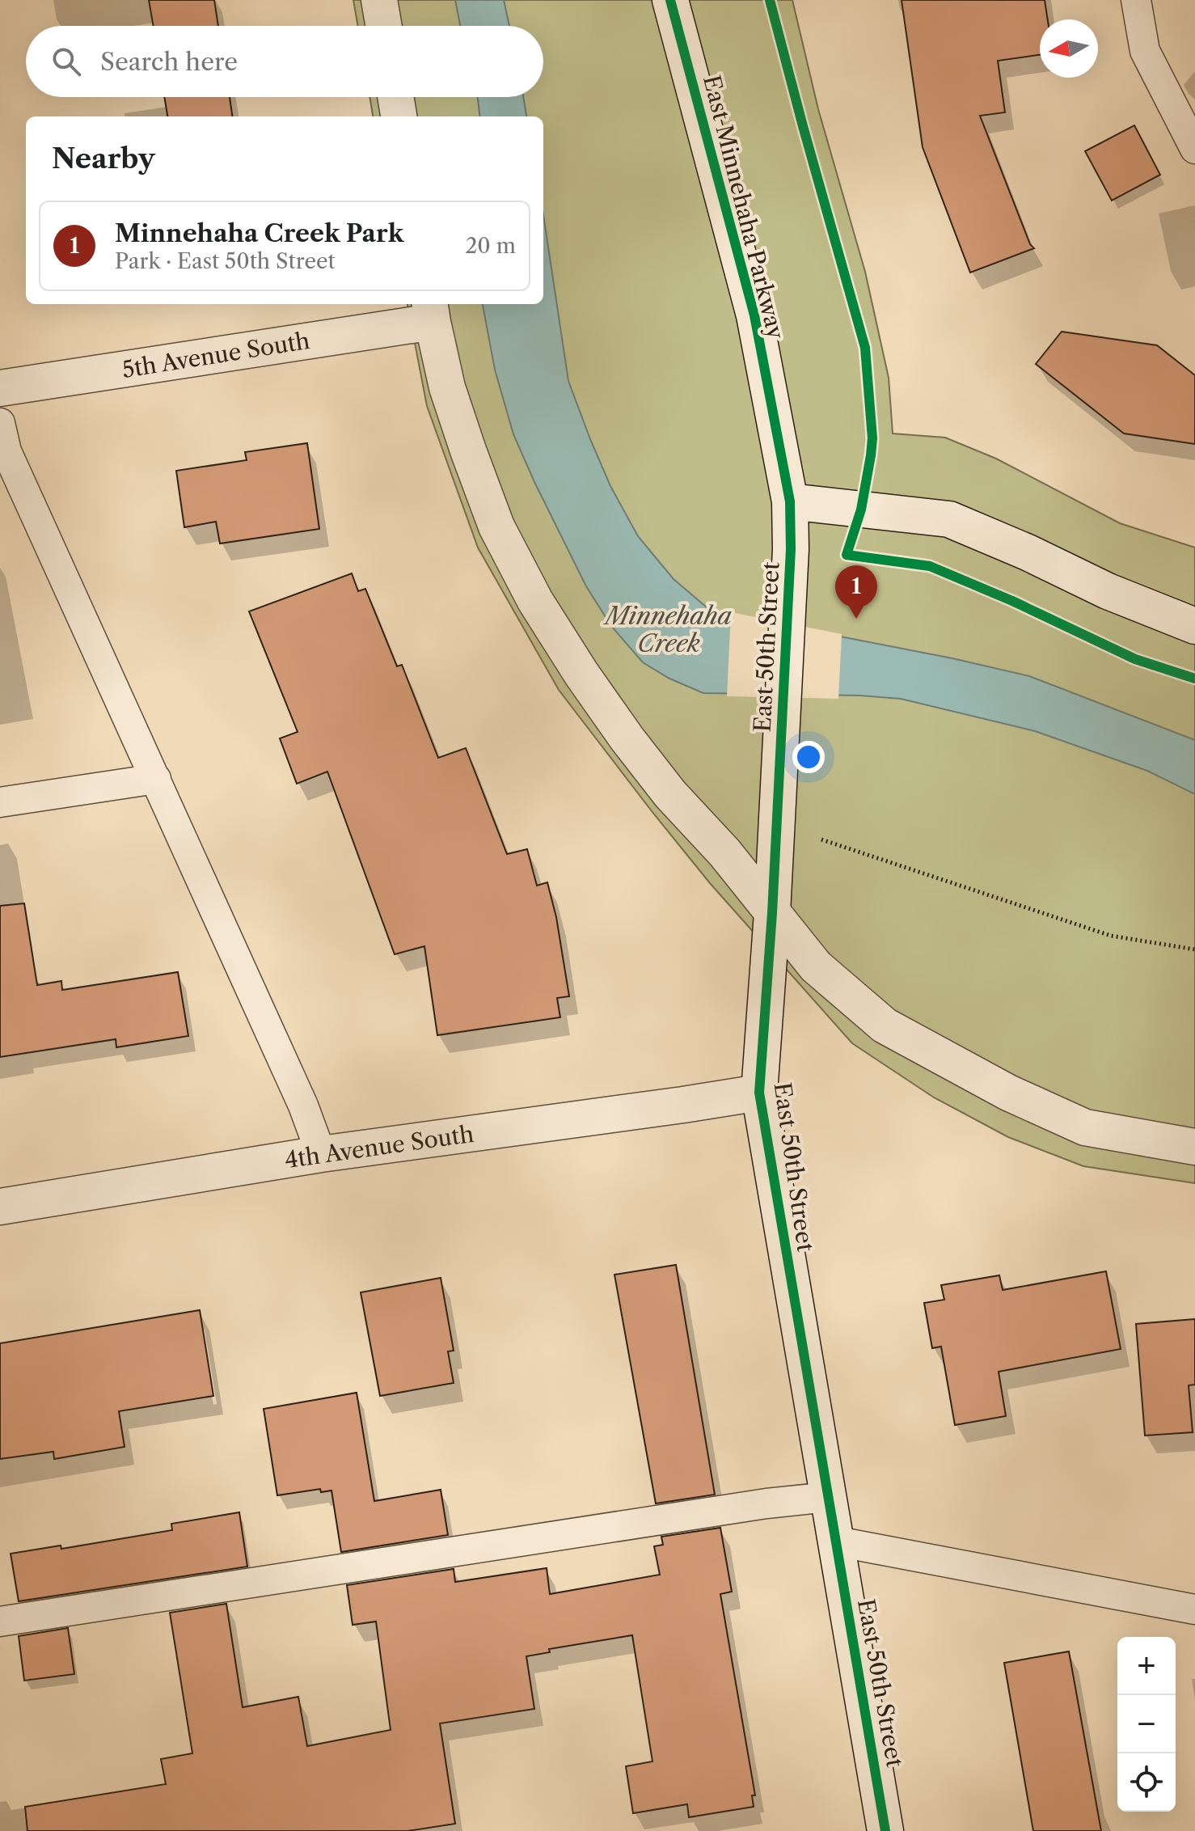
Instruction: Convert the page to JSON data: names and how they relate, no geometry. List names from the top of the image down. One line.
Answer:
{"streets":{"street":["East Minnehaha Parkway","5th Avenue South","East 50th Street","4th Avenue South"]},"crossings":[["East Minnehaha Parkway","East 50th Street"],["East 50th Street","4th Avenue South"]],"water":["Minnehaha Creek"],"north":"left","page":{"search":"Search here","heading":"Nearby","list":[{"mark":"1","name":"Minnehaha Creek Park","note":"Park · East 50th Street","value":"20 m"}],"pins":"1","map_buttons":["+","−"]}}
